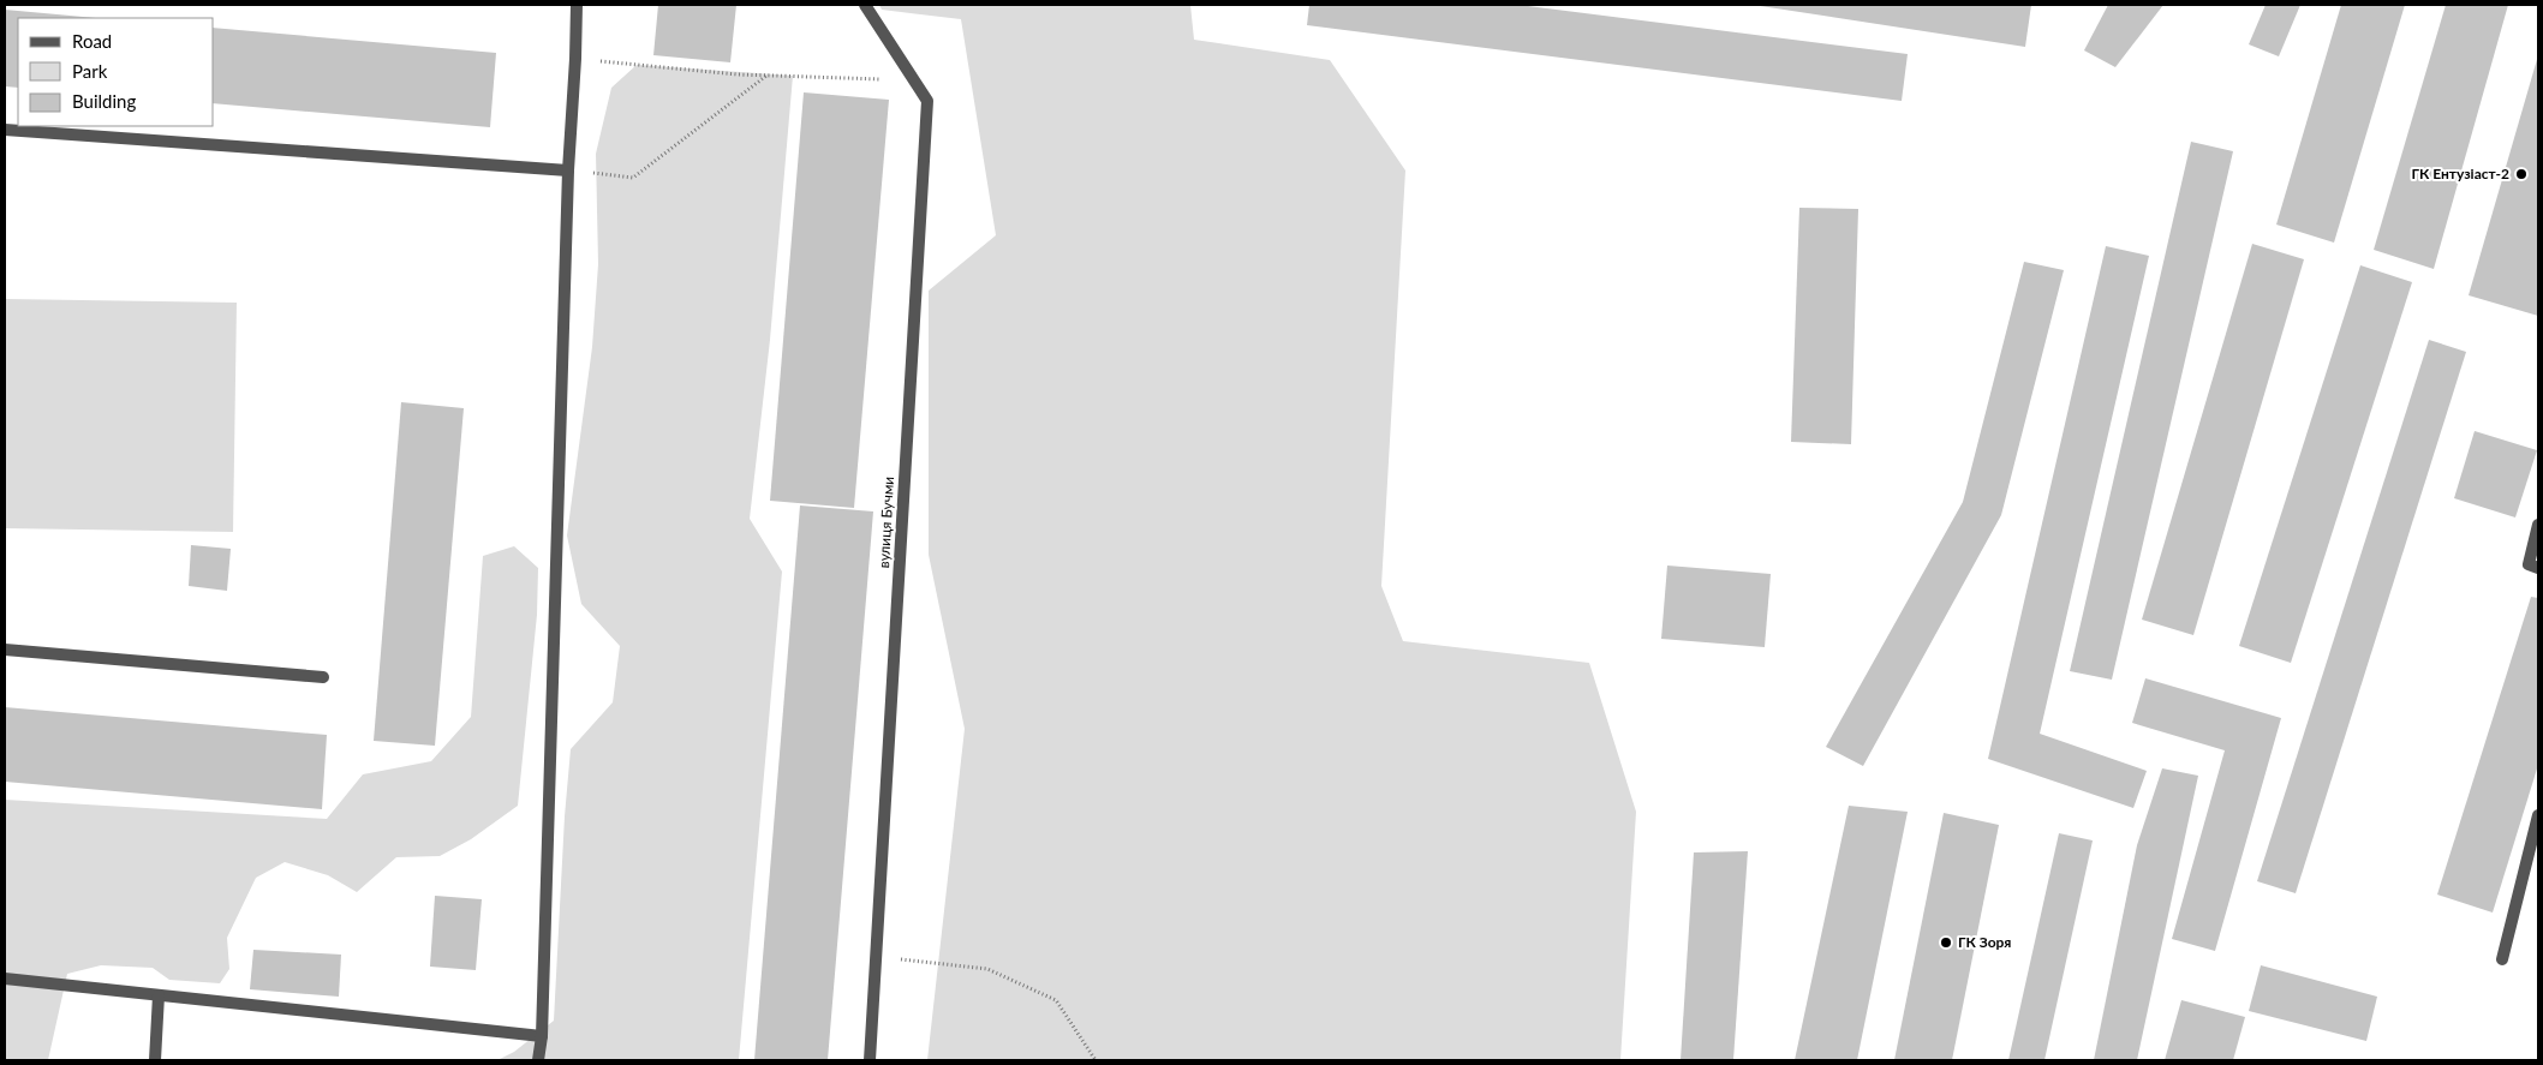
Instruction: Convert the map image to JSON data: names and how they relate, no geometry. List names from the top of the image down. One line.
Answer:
{"streets":{"street":["вулиця Бучми"]},"places":["ГК Ентузіаст-2","ГК Зоря"],"legend":["Road","Park","Building"]}
